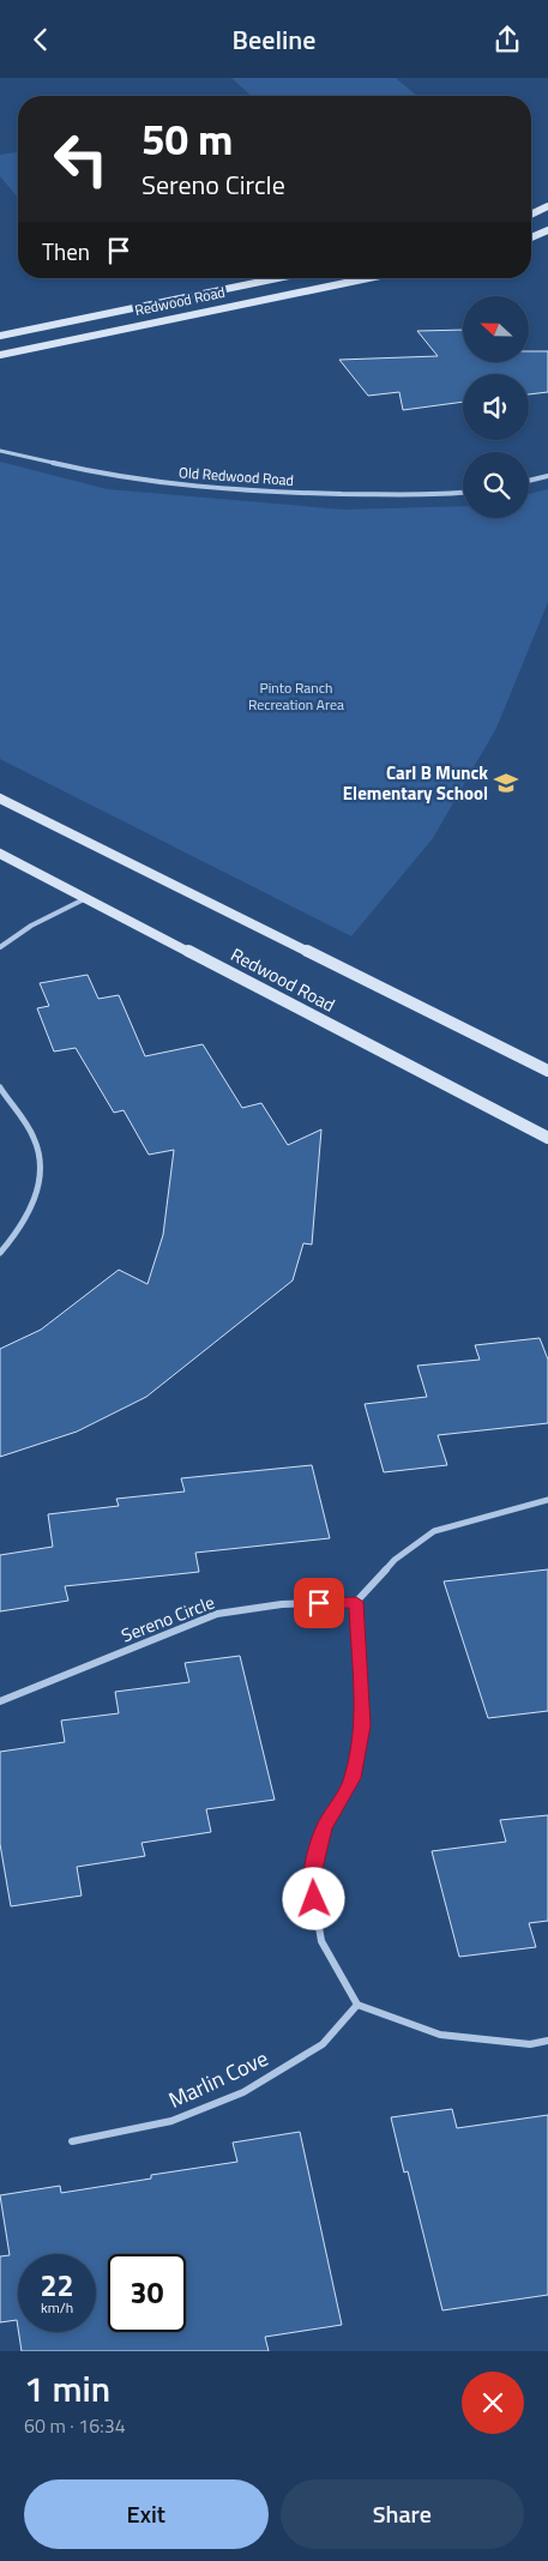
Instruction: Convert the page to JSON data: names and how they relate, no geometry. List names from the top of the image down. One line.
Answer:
{"streets":{"main road":["Redwood Road"],"street":["Old Redwood Road","Sereno Circle","Marlin Cove"]},"parks":["Pinto Ranch Recreation Area"],"places":{"school or university":["Carl B Munck Elementary School"]},"north":"left","page":{"header":"Beeline","turn":["50 m","Sereno Circle"],"then":"Then","speed":"22 km/h","limit":"30","heading":["1 min","60 m · 16:34"],"buttons":["Exit","Share"]}}
